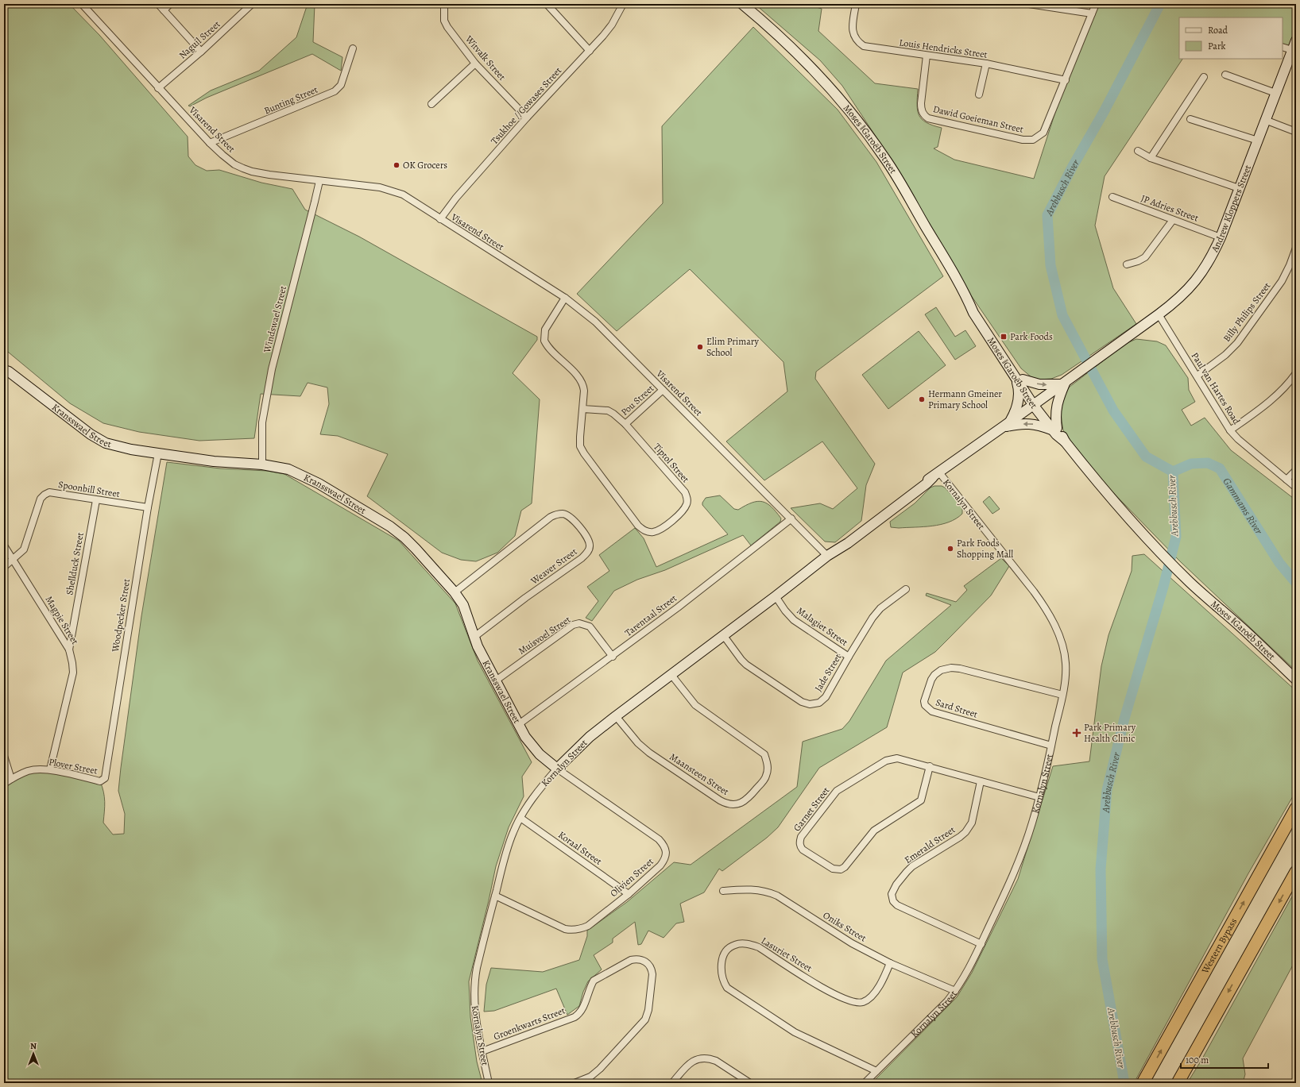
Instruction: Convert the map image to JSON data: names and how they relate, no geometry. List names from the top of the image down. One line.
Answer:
{"streets":{"highway":["Western Bypass"],"street":["Naguil Street","Louis Hendricks Street","Witvalk Street","Bunting Street","Tsukhoe //Gowases Street","Dawid Goeieman Street","Visarend Street","Moses ǁGaroëb Street","JP Adries Street","Andrew Kloppers Street","Billy Philips Street","Windswael Street","Paul van Hartes Road","Pou Street","Kransswael Street","Tiptol Street","Spoonbill Street","Kornalyn Street","Shellduck Street","Weaver Street","Woodpecker Street","Tarentaal Street","Magpie Street","Malagiet Street","Muisvoel Street","Jade Street","Sard Street","Plover Street","Maansteen Street","Garnet Street","Emerald Street","Koraal Street","Olivien Street","Oniks Street","Lasuriet Street","Groenkwarts Street"]},"crossings":[["Naguil Street","Visarend Street"],["Louis Hendricks Street","Dawid Goeieman Street"],["Witvalk Street","Tsukhoe //Gowases Street"],["Bunting Street","Visarend Street"],["Tsukhoe //Gowases Street","Visarend Street"],["Visarend Street","Windswael Street"],["Visarend Street","Pou Street"],["Visarend Street","Tiptol Street"],["Visarend Street","Kornalyn Street"],["Visarend Street","Tarentaal Street"],["Moses ǁGaroëb Street","Kornalyn Street"],["JP Adries Street","Andrew Kloppers Street"],["Andrew Kloppers Street","Paul van Hartes Road"],["Billy Philips Street","Paul van Hartes Road"],["Windswael Street","Kransswael Street"],["Pou Street","Tiptol Street"],["Kransswael Street","Kornalyn Street"],["Kransswael Street","Weaver Street"],["Kransswael Street","Woodpecker Street"],["Kransswael Street","Tarentaal Street"],["Kransswael Street","Muisvoel Street"],["Kransswael Street","Olivien Street"],["Spoonbill Street","Shellduck Street"],["Spoonbill Street","Woodpecker Street"],["Spoonbill Street","Magpie Street"],["Kornalyn Street","Malagiet Street"],["Kornalyn Street","Jade Street"],["Kornalyn Street","Sard Street"],["Kornalyn Street","Maansteen Street"],["Kornalyn Street","Garnet Street"],["Kornalyn Street","Emerald Street"],["Kornalyn Street","Koraal Street"],["Kornalyn Street","Olivien Street"],["Kornalyn Street","Oniks Street"],["Kornalyn Street","Lasuriet Street"],["Kornalyn Street","Groenkwarts Street"],["Shellduck Street","Magpie Street"],["Woodpecker Street","Plover Street"],["Tarentaal Street","Muisvoel Street"],["Magpie Street","Plover Street"],["Malagiet Street","Jade Street"],["Garnet Street","Emerald Street"],["Koraal Street","Olivien Street"],["Oniks Street","Lasuriet Street"]],"water":["Arebbusch River","Gammams River"],"places":{"other":["OK Grocers","Elim Primary School","Hermann Gmeiner Primary School","Park Foods Shopping Mall"],"transit":["Park Foods"],"health":["Park Primary Health Clinic"]},"legend":["Road","Park"],"scale_bar":"100 m","north":"top"}
